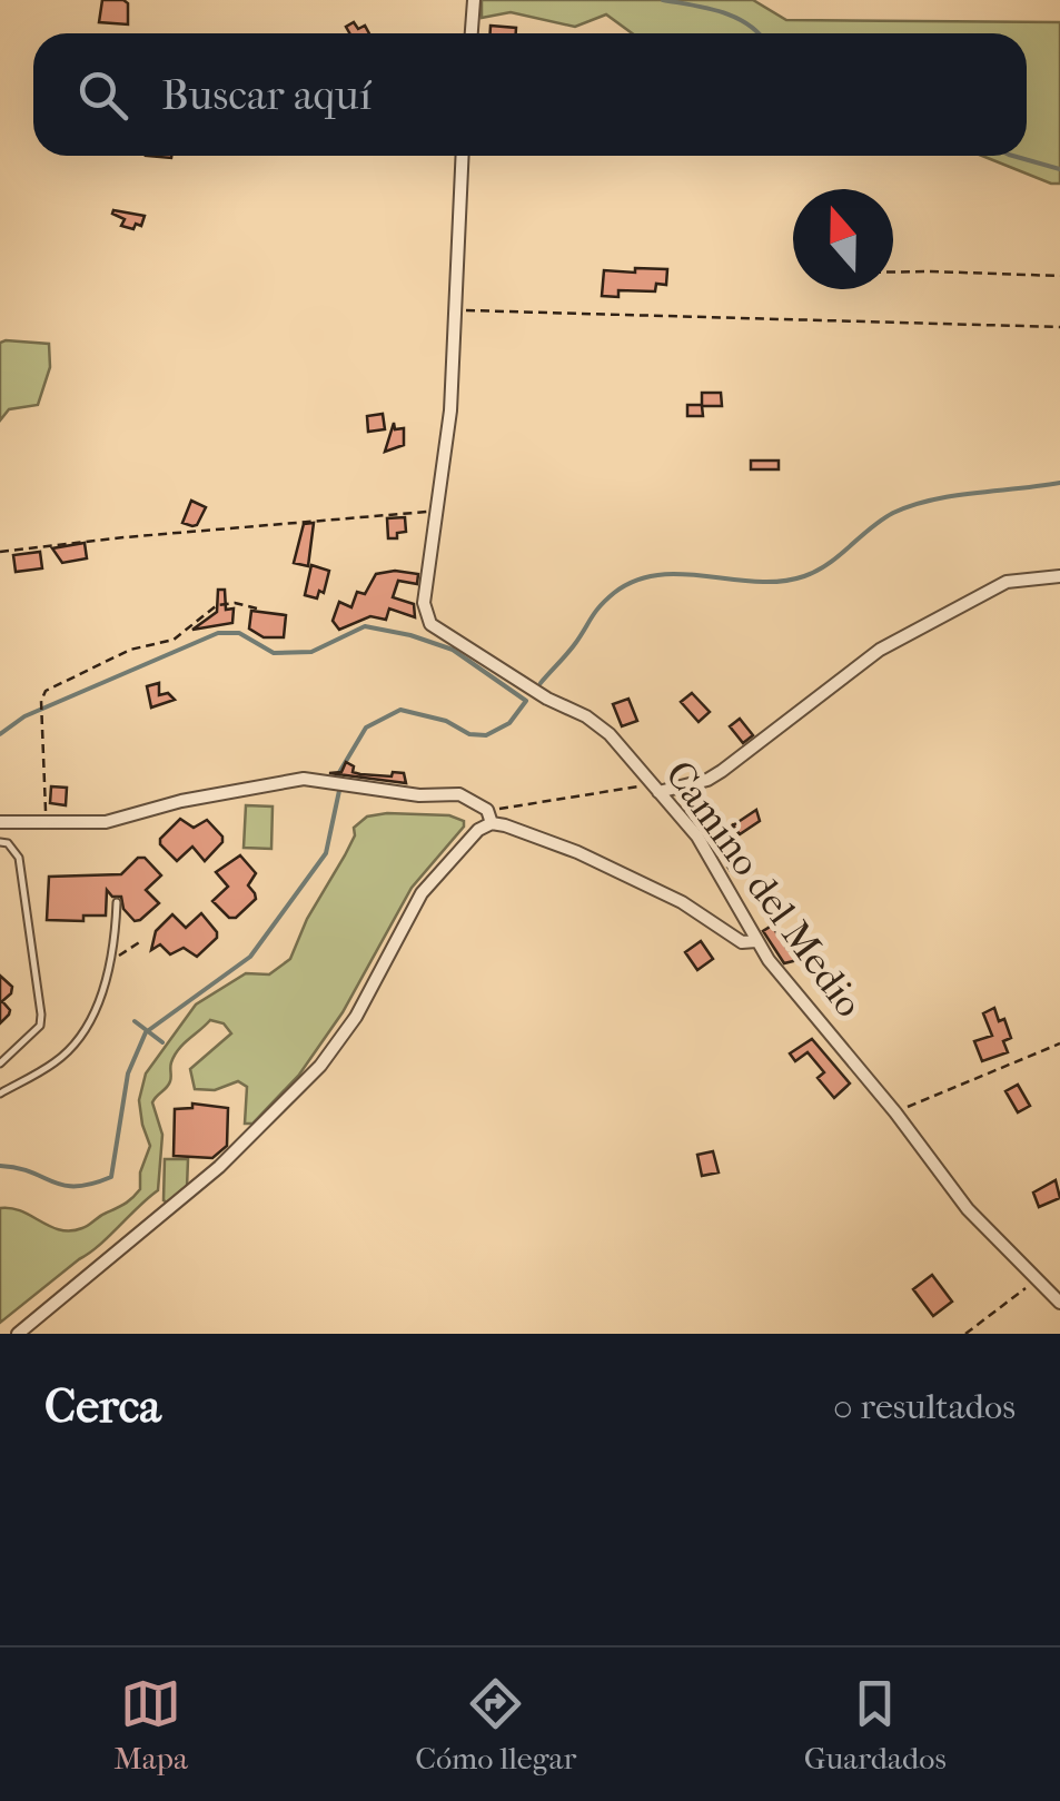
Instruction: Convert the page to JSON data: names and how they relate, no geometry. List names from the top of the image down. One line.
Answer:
{"streets":{"street":["Camino del Medio"]},"north":"top","page":{"search":"Buscar aquí","heading":["Cerca","0 resultados"],"nav":["Mapa","Cómo llegar","Guardados"]}}
